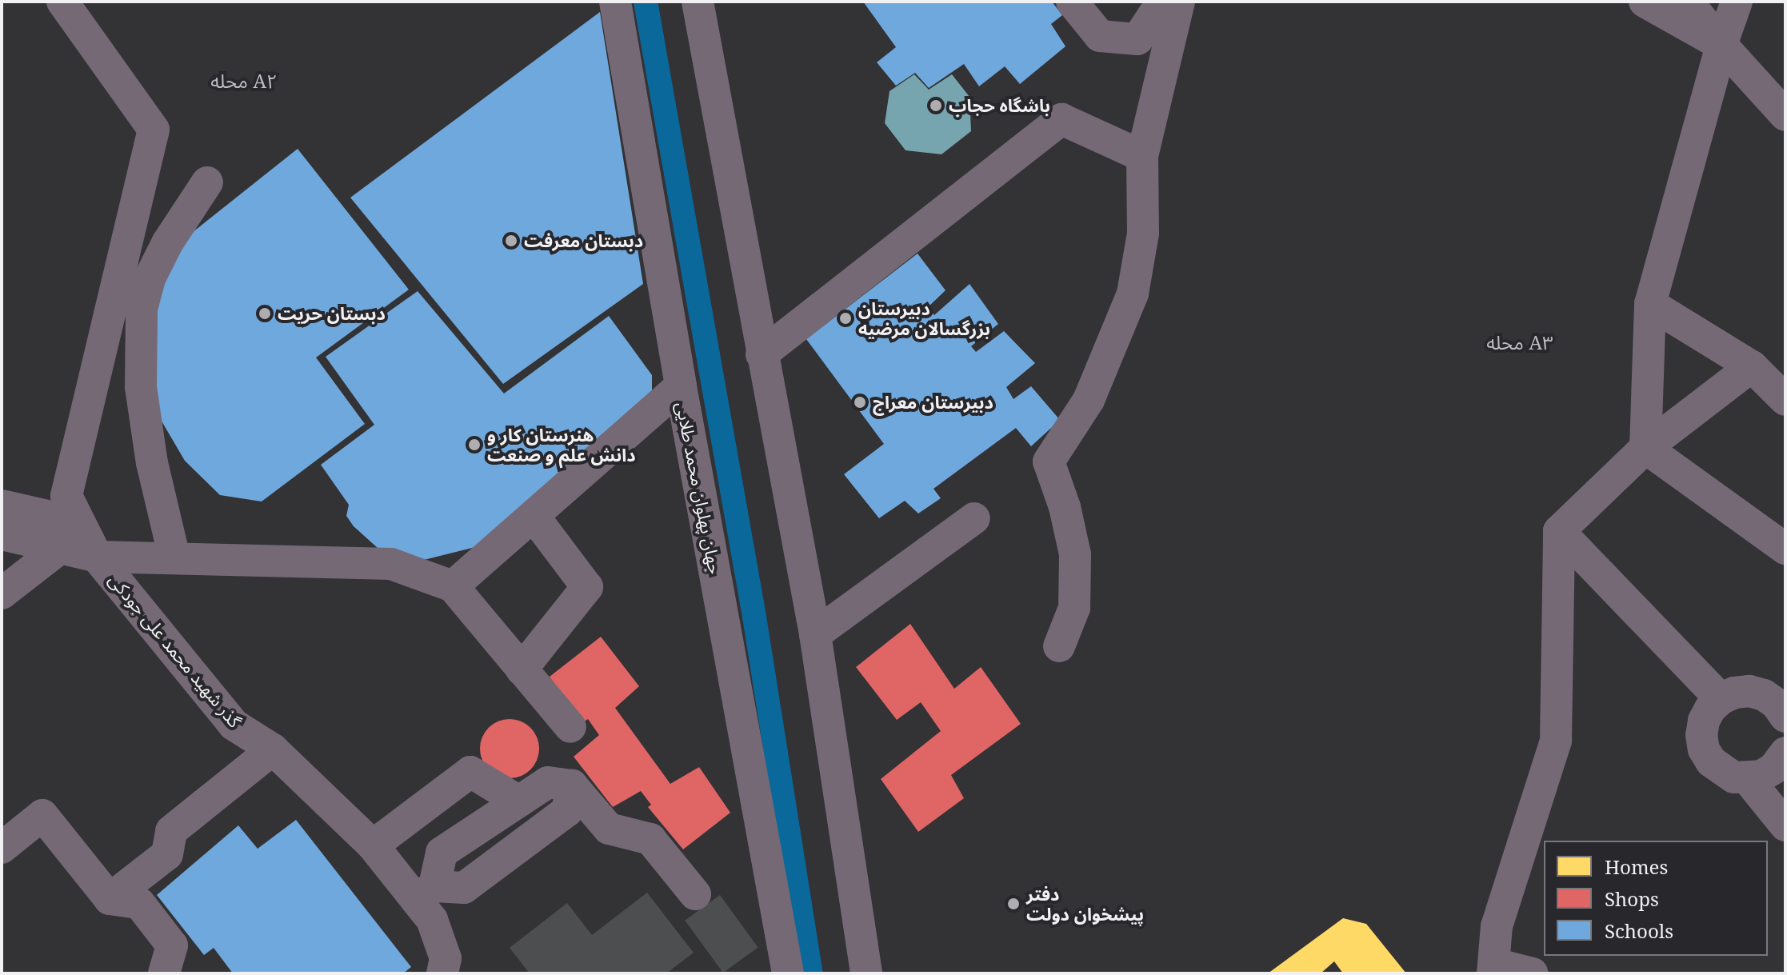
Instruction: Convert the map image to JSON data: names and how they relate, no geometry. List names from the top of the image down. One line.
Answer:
{"streets":{"street":["جهان پهلوان محمد طلایی","گذر شهید محمد علی جودکی"]},"districts":["محله A۲","محله A۳"],"places":["باشگاه حجاب","دبستان معرفت","دبستان حریت","دبیرستان بزرگسالان مرضیه","دبیرستان معراج","هنرستان کار و دانش علم و صنعت","دفتر پیشخوان دولت"],"legend":["Homes","Shops","Schools"]}
